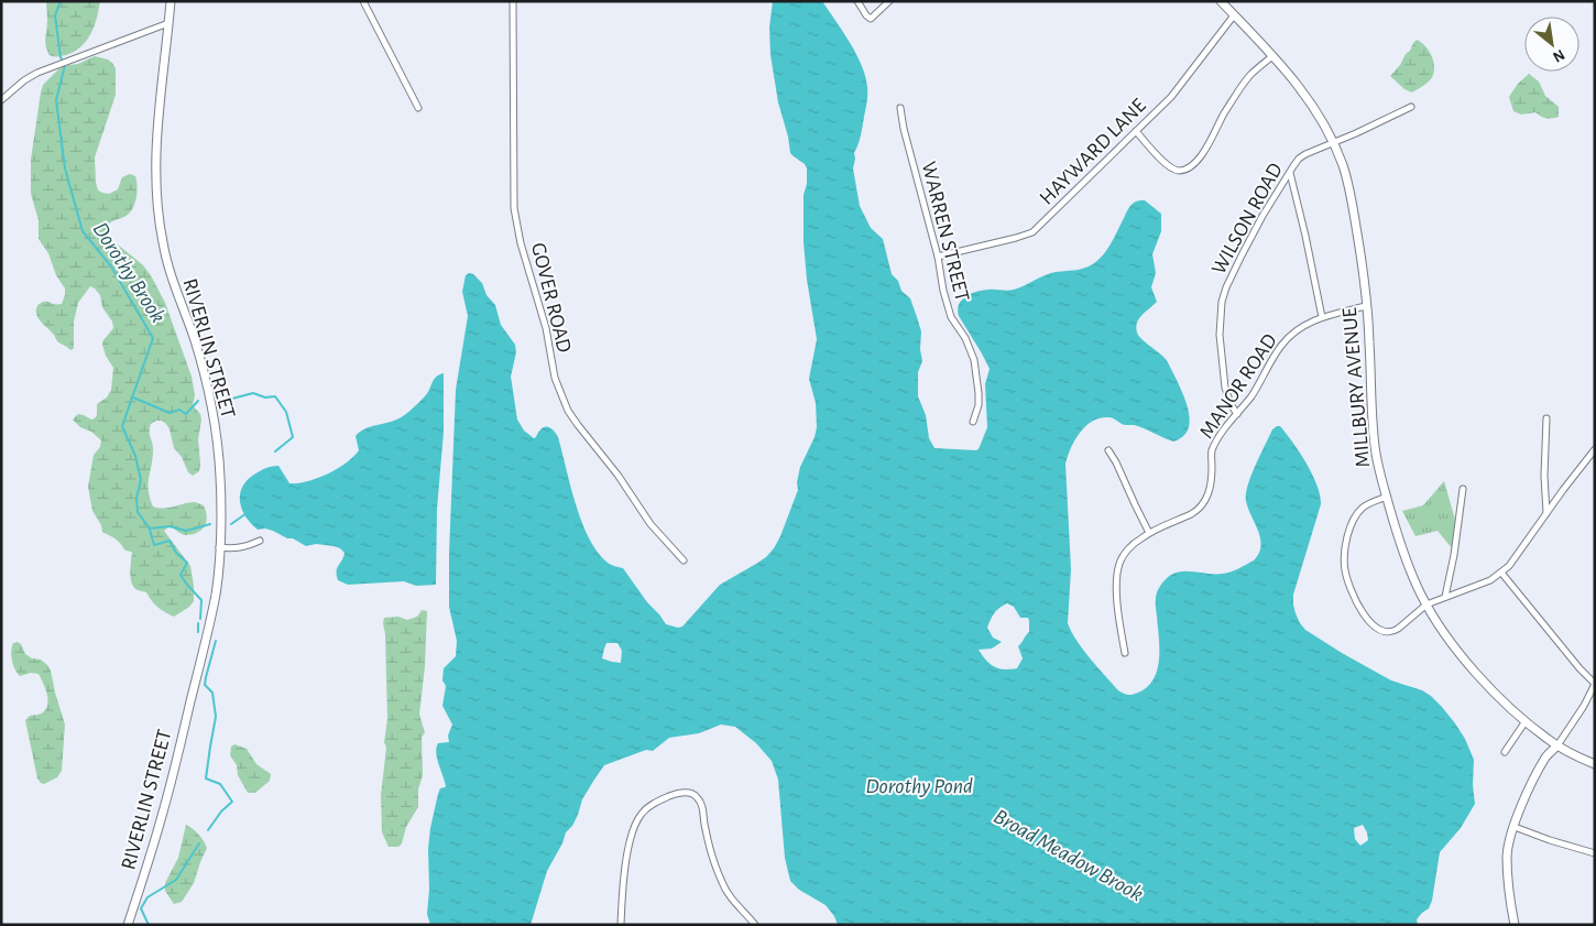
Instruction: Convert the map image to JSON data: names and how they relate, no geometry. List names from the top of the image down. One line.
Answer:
{"streets":{"street":["HAYWARD LANE","WILSON ROAD","WARREN STREET","GOVER ROAD","RIVERLIN STREET","MANOR ROAD","MILLBURY AVENUE"]},"crossings":[["HAYWARD LANE","WARREN STREET"],["HAYWARD LANE","MILLBURY AVENUE"],["WILSON ROAD","MANOR ROAD"],["WILSON ROAD","MILLBURY AVENUE"],["MANOR ROAD","MILLBURY AVENUE"]],"water":["Dorothy Brook","Dorothy Pond","Broad Meadow Brook"],"north":"bottom right"}
